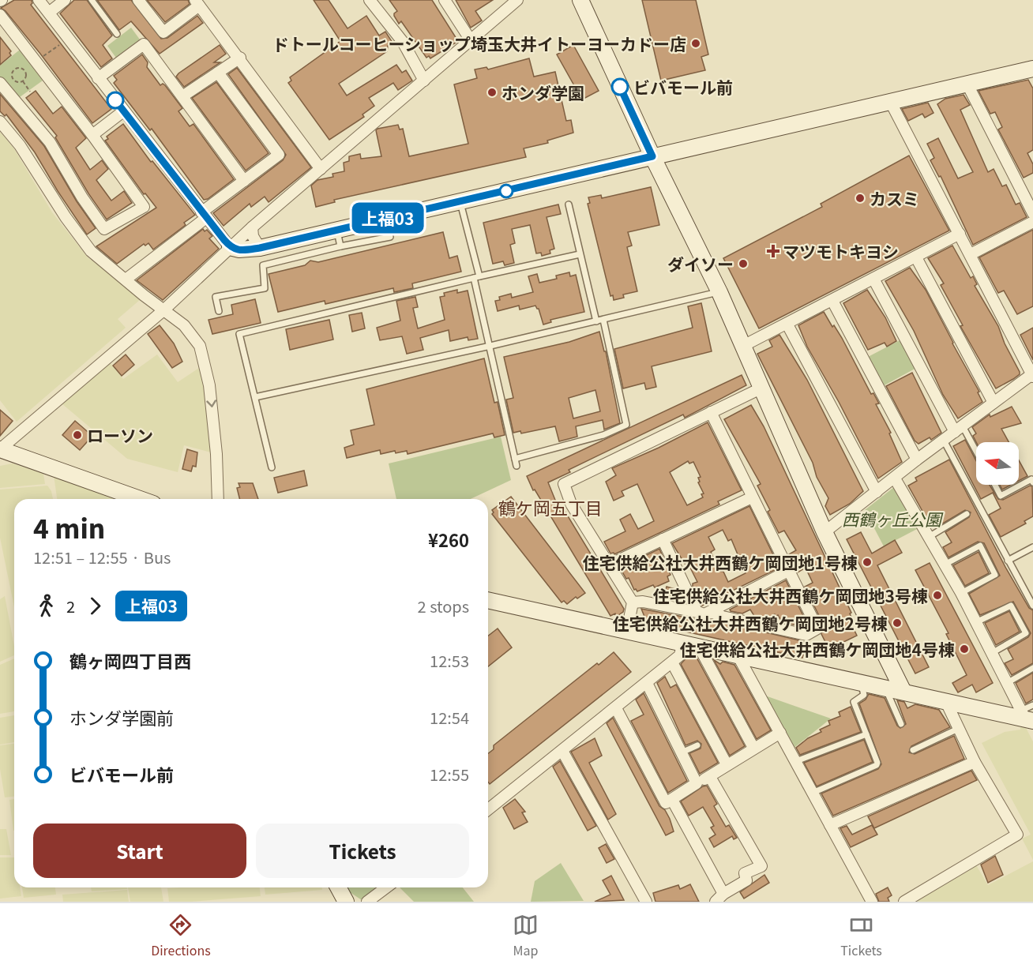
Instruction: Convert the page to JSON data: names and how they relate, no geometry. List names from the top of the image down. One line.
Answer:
{"districts":["鶴ケ岡五丁目"],"parks":["西鶴ヶ丘公園"],"places":{"other":["ドトールコーヒーショップ埼玉大井イトーヨーカドー店","ビバモール前","ホンダ学園","カスミ","ダイソー","ローソン","住宅供給公社大井西鶴ケ岡団地1号棟","住宅供給公社大井西鶴ケ岡団地3号棟","住宅供給公社大井西鶴ケ岡団地2号棟","住宅供給公社大井西鶴ケ岡団地4号棟"],"health":["マツモトキヨシ"]},"lines":["bus line 上福03"],"north":"left","page":{"on_map":"上福03","heading":["4 min","12:51 – 12:55 · Bus","¥260"],"legs":["2","上福03","2 stops"],"list":[{"name":"鶴ヶ岡四丁目西","value":"12:53"},{"name":"ホンダ学園前","value":"12:54"},{"name":"ビバモール前","value":"12:55"}],"buttons":["Start","Tickets"],"tabs":["Directions","Map","Tickets"]}}
